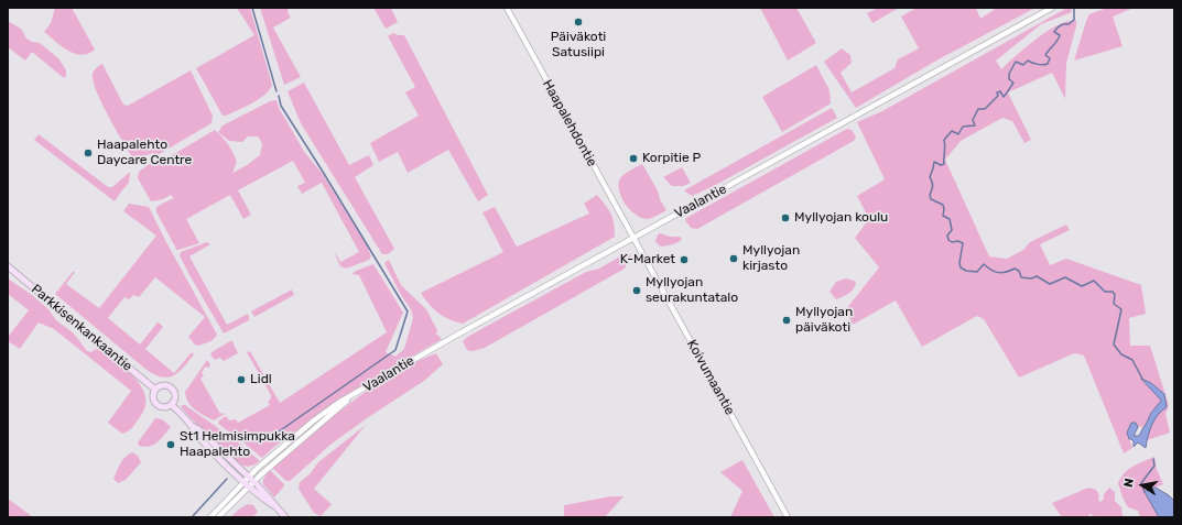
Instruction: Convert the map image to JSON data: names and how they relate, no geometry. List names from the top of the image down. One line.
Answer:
{"streets":{"main road":["Parkkisenkankaantie"],"street":["Haapalehdontie","Vaalantie","Koivumaantie"]},"crossings":[["Haapalehdontie","Vaalantie"],["Haapalehdontie","Koivumaantie"],["Vaalantie","Koivumaantie"]],"places":["Päiväkoti Satusiipi","Haapalehto Daycare Centre","Korpitie P","Myllyojan koulu","Myllyojan kirjasto","K-Market","Myllyojan seurakuntatalo","Myllyojan päiväkoti","Lidl","St1 Helmisimpukka Haapalehto"],"north":"left"}
